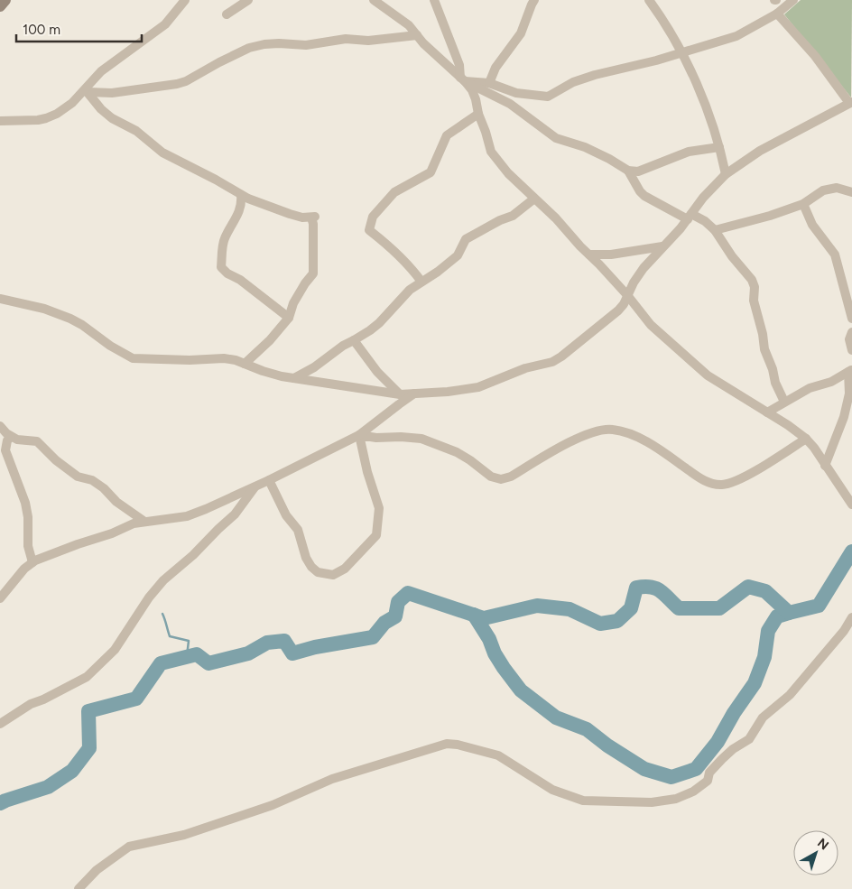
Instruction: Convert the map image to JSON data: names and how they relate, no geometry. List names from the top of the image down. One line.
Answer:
{"scale_bar":"100 m","north":"top right"}
